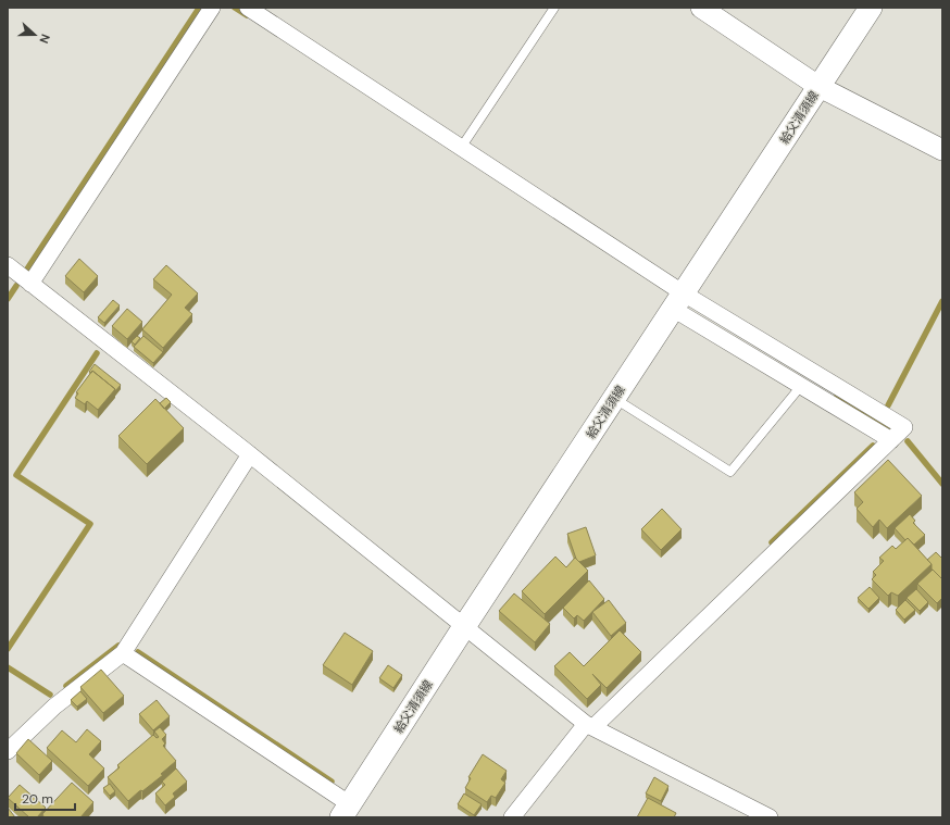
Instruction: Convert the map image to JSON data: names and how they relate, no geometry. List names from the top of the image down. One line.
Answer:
{"streets":{"main road":["給父清須線"]},"scale_bar":"20 m","north":"right"}
